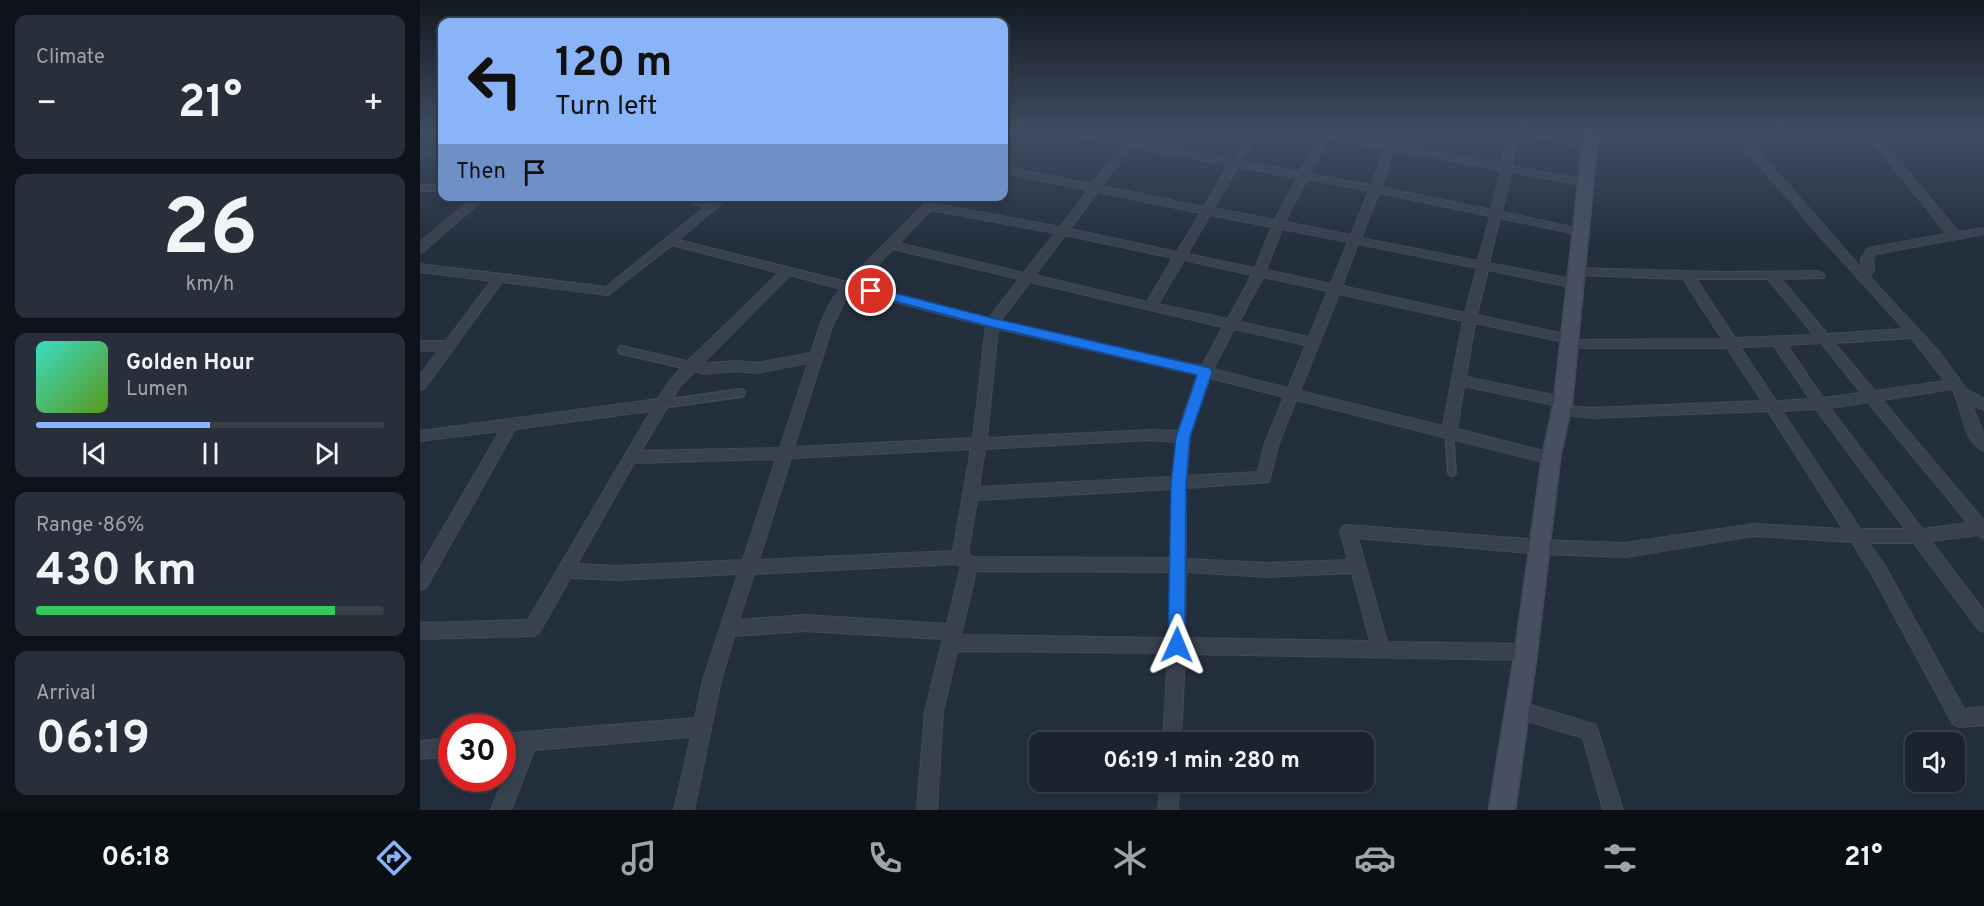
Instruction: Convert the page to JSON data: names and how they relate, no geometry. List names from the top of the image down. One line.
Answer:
{"page":{"tile":["Climate",["26","km/h"],["Range · 86%","430 km"],["Arrival","06:19"]],"turn":["120 m","Turn left"],"heat":["−","21°","+"],"then":"Then","song":["Golden Hour","Lumen"],"limit":"30","trip":"06:19 · 1 min · 280 m","tabs":["06:18","21°"]}}
